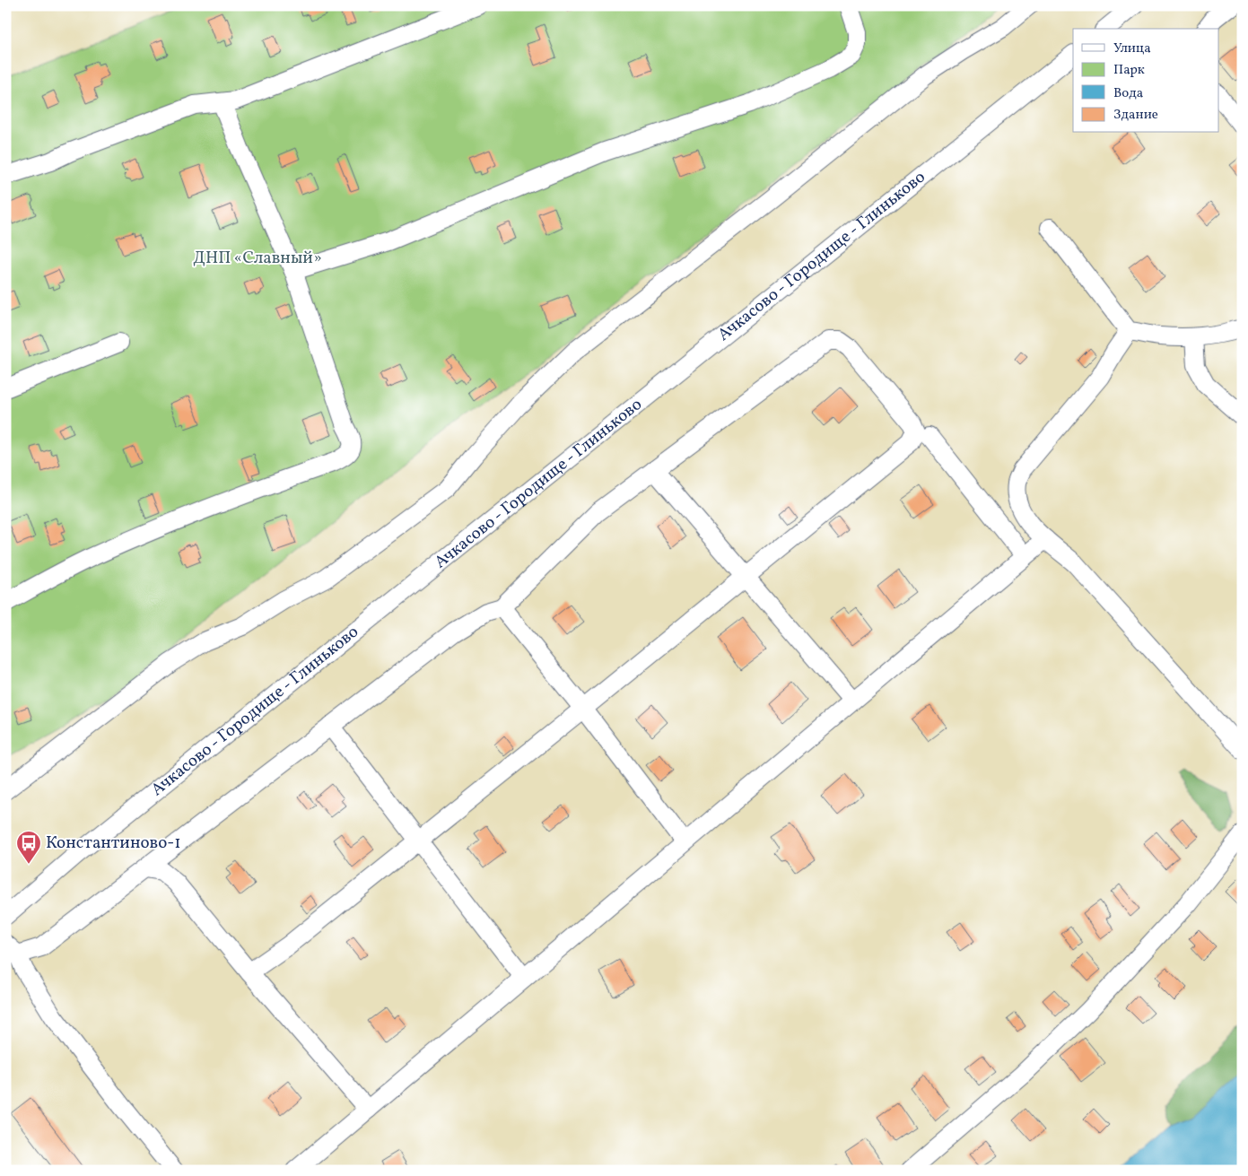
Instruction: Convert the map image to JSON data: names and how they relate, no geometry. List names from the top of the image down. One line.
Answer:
{"streets":{"street":["Ачкасово - Городище - Глиньково"]},"parks":["ДНП «Славный»"],"places":{"bus stop":["Константиново-1"]},"legend":["Улица","Парк","Вода","Здание"]}
